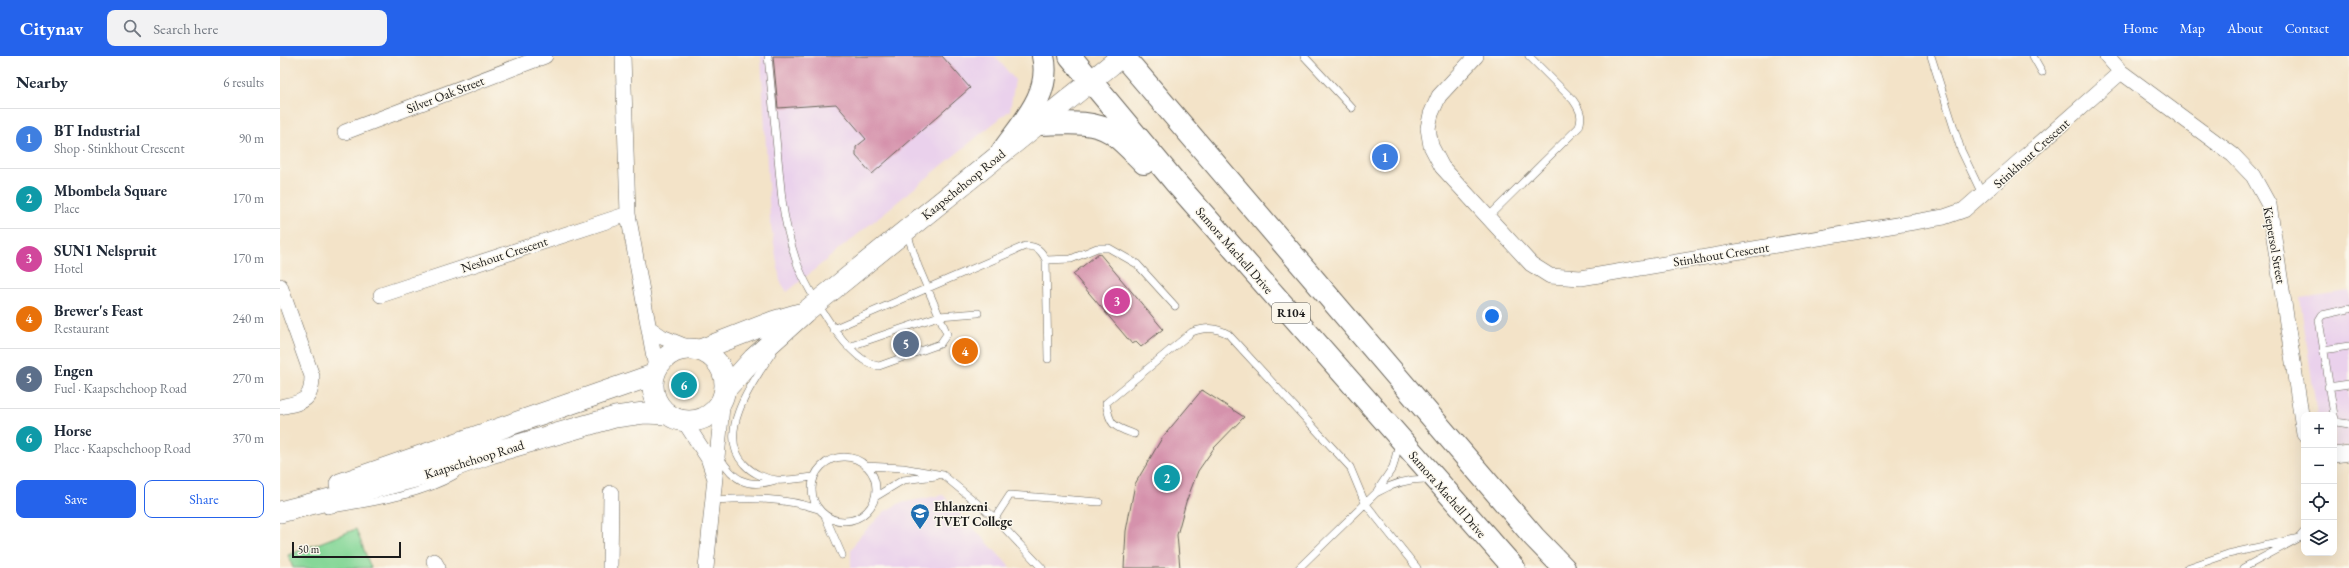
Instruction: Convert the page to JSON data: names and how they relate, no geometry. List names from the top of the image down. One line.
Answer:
{"streets":{"main road":["Kaapschehoop Road","Samora Machell Drive","R104"],"street":["Silver Oak Street","Stinkhout Crescent","Kiepersol Street","Neshout Crescent"]},"crossings":[["Stinkhout Crescent","Kiepersol Street"],["Kaapschehoop Road","Samora Machell Drive"],["Kaapschehoop Road","R104"]],"places":{"school or university":["Ehlanzeni TVET College"]},"scale_bar":"50 m","page":{"header":"Citynav","search":"Search here","nav":["Home","Map","About","Contact"],"heading":["Nearby","6 results"],"list":[{"mark":"1","name":"BT Industrial","note":"Shop · Stinkhout Crescent","value":"90 m"},{"mark":"2","name":"Mbombela Square","note":"Place","value":"170 m"},{"mark":"3","name":"SUN1 Nelspruit","note":"Hotel","value":"170 m"},{"mark":"4","name":"Brewer's Feast","note":"Restaurant","value":"240 m"},{"mark":"5","name":"Engen","note":"Fuel · Kaapschehoop Road","value":"270 m"},{"mark":"6","name":"Horse","note":"Place · Kaapschehoop Road","value":"370 m"}],"pins":["1","3","5","4","6","2"],"map_buttons":["+","−"],"buttons":["Save","Share"],"scale":"50 m"}}
